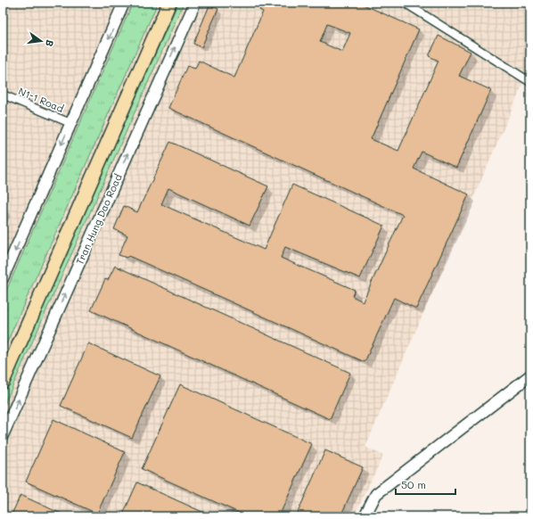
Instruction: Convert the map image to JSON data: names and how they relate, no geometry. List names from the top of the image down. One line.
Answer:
{"streets":{"main road":["Tran Hung Dao Road"],"street":["N1-1 Road"]},"scale_bar":"50 m","north":"right"}
